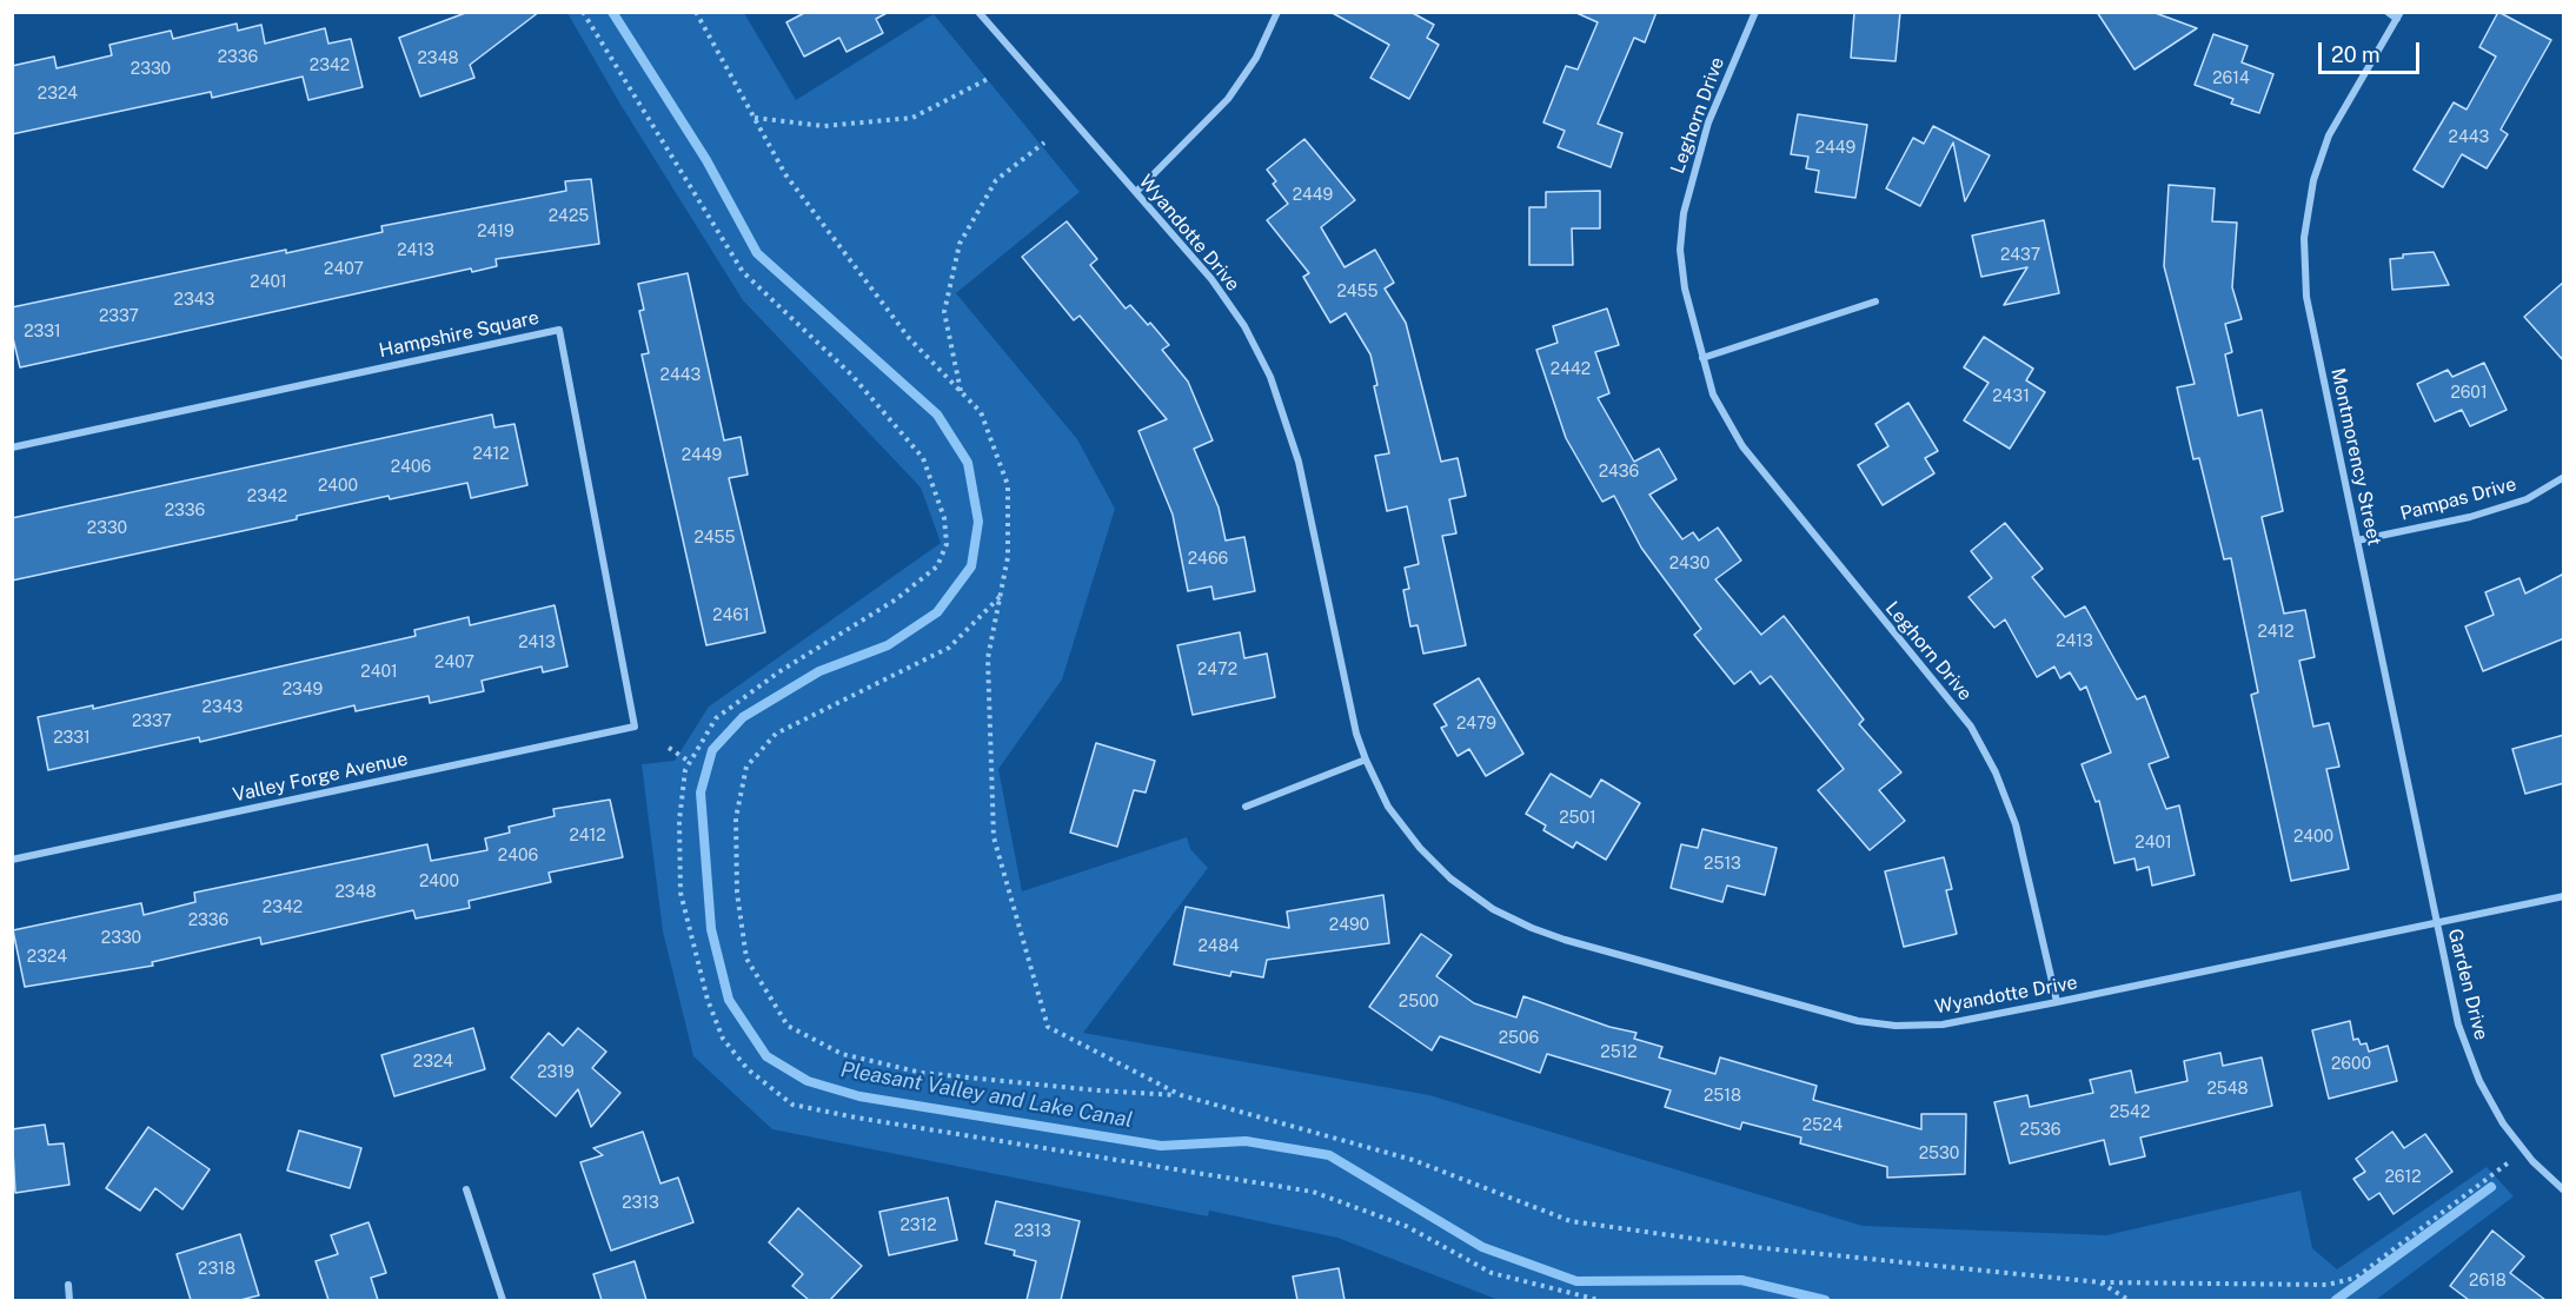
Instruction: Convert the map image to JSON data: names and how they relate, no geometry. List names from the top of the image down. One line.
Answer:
{"streets":{"street":["Leghorn Drive","Wyandotte Drive","Hampshire Square","Montmorency Street","Pampas Drive","Valley Forge Avenue","Garden Drive"]},"crossings":[["Leghorn Drive","Wyandotte Drive"],["Wyandotte Drive","Montmorency Street"],["Wyandotte Drive","Garden Drive"],["Hampshire Square","Valley Forge Avenue"],["Montmorency Street","Pampas Drive"],["Montmorency Street","Garden Drive"]],"water":["Pleasant Valley and Lake Canal"],"house_numbers":["2336","2348","2342","2330","2614","2324","2443","2449","2449","2425","2419","2413","2437","2407","2401","2455","2343","2337","2331","2442","2443","2601","2431","2412","2449","2406","2436","2400","2342","2336","2330","2455","2466","2430","2461","2412","2413","2413","2407","2472","2401","2349","2343","2337","2479","2331","2501","2412","2400","2401","2406","2513","2400","2348","2342","2336","2490","2330","2484","2324","2500","2506","2512","2324","2600","2319","2548","2518","2542","2524","2536","2530","2612","2313","2312","2313","2318","2618"],"scale_bar":"20 m"}
